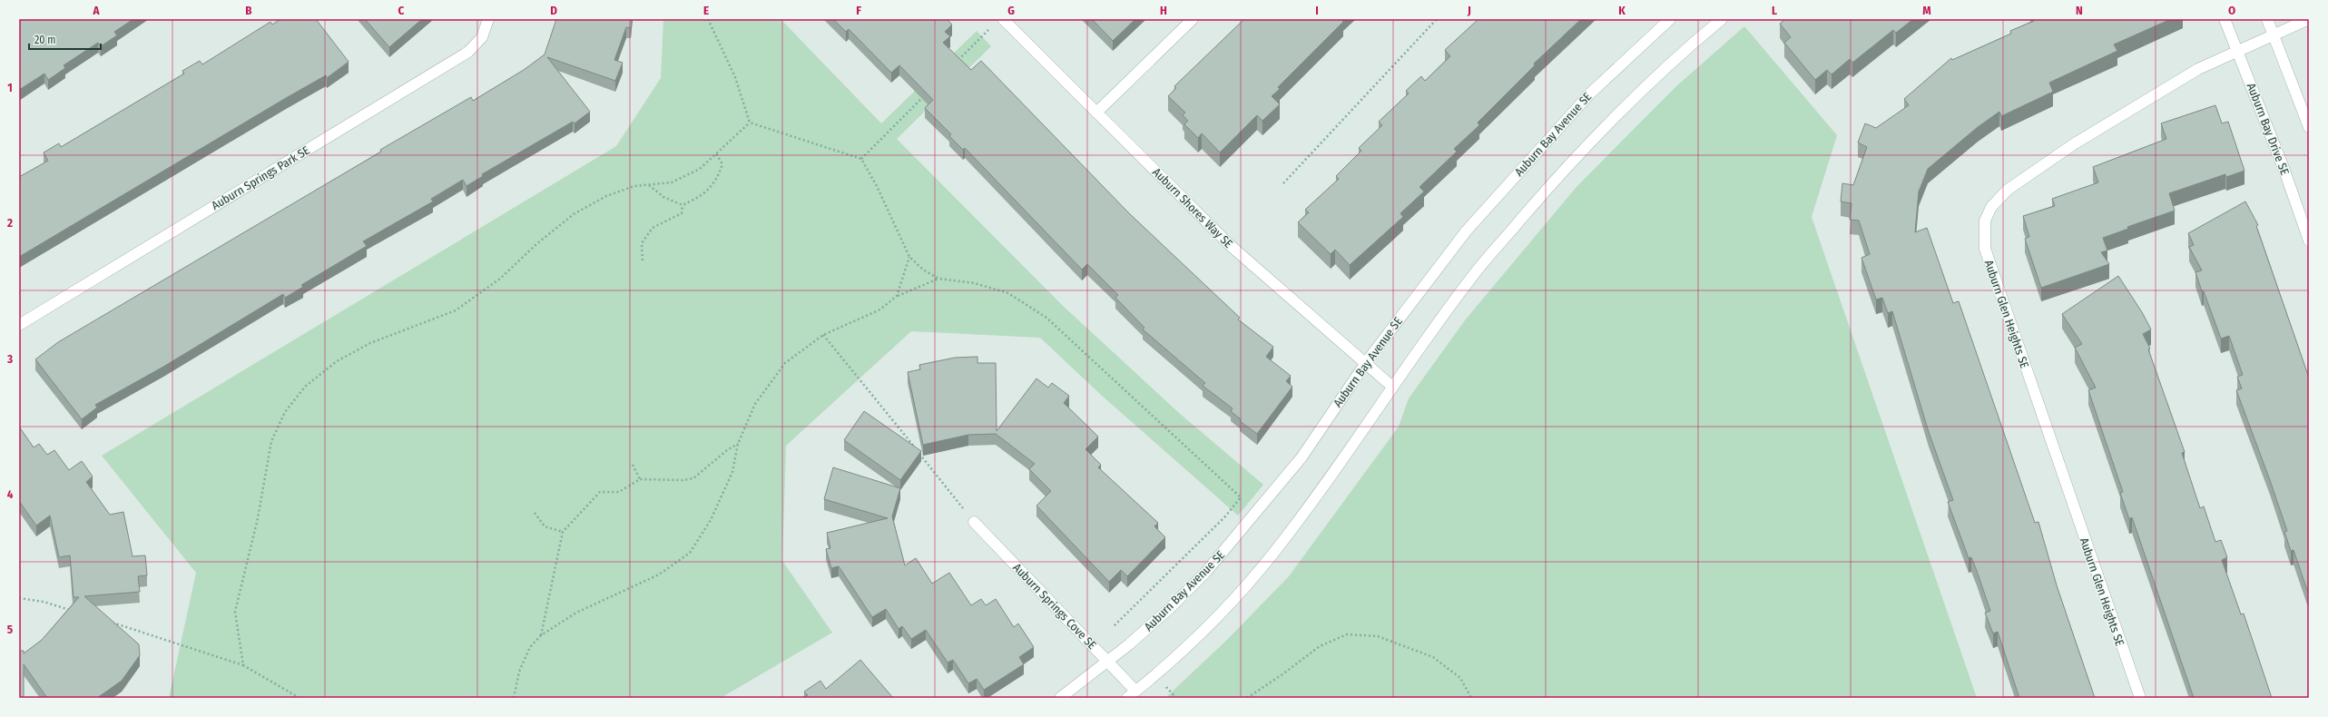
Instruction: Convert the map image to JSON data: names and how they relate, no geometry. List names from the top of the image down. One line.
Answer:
{"streets":{"street":["Auburn Bay Drive SE","Auburn Bay Avenue SE","Auburn Springs Park SE","Auburn Shores Way SE","Auburn Glen Heights SE","Auburn Springs Cove SE"]},"crossings":[["Auburn Bay Drive SE","Auburn Glen Heights SE"],["Auburn Bay Avenue SE","Auburn Shores Way SE"],["Auburn Bay Avenue SE","Auburn Springs Cove SE"]],"scale_bar":"20 m","grid":{"columns":["A","B","C","D","E","F","G","H","I","J","K","L","M","N","O"],"rows":["1","2","3","4","5"]}}
